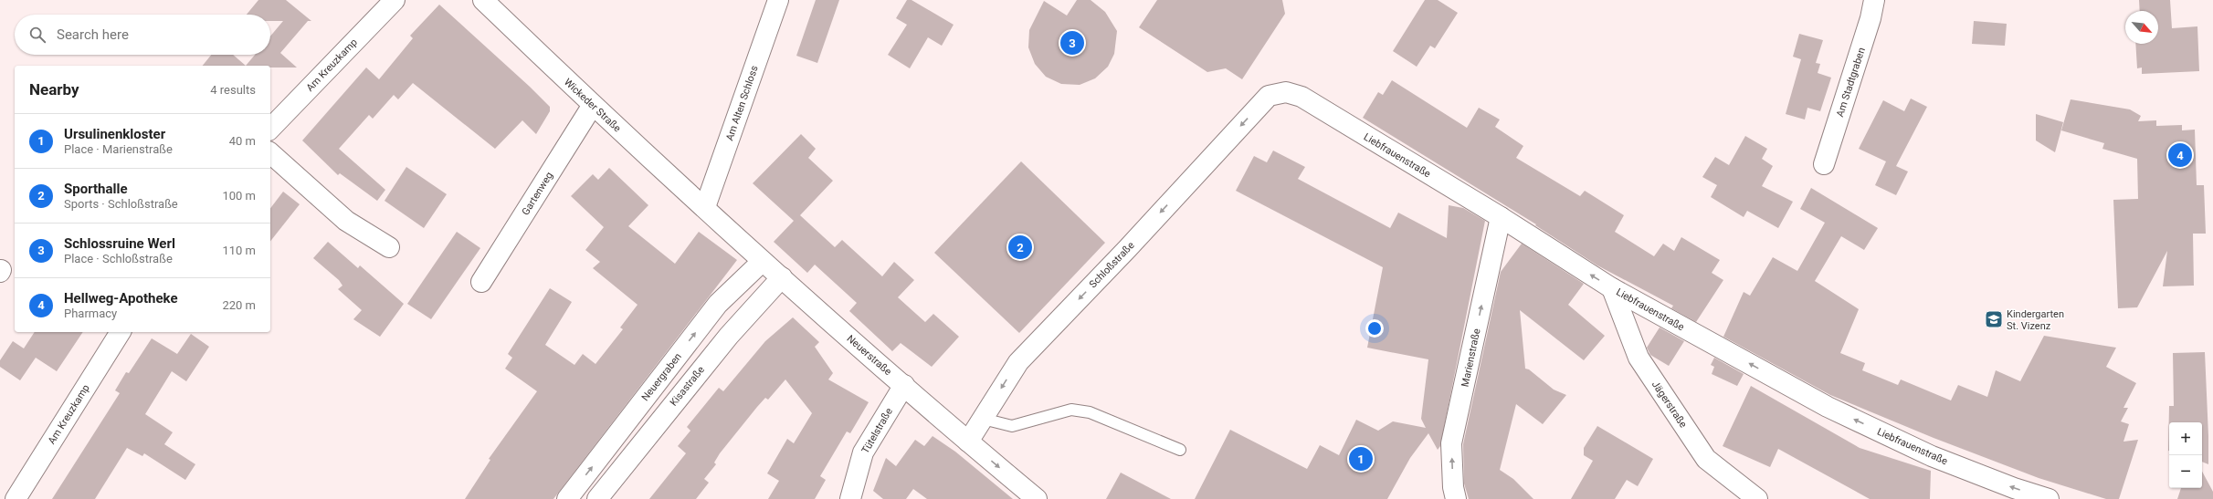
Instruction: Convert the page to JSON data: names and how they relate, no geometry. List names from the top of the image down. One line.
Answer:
{"streets":{"street":["Am Kreuzkamp","Am Stadtgraben","Am Alten Schloss","Wickeder Straße","Liebfrauenstraße","Gartenweg","Schloßstraße","Neuerstraße","Marienstraße","Neuergraben","Kisastraße","Jägerstraße","Tütelstraße"]},"crossings":[["Am Alten Schloss","Wickeder Straße"],["Am Alten Schloss","Neuerstraße"],["Wickeder Straße","Gartenweg"],["Wickeder Straße","Neuerstraße"],["Liebfrauenstraße","Schloßstraße"],["Liebfrauenstraße","Marienstraße"],["Liebfrauenstraße","Jägerstraße"],["Schloßstraße","Neuerstraße"],["Neuerstraße","Neuergraben"],["Neuerstraße","Kisastraße"],["Neuerstraße","Tütelstraße"]],"one_way":["Liebfrauenstraße","Schloßstraße","Marienstraße","Neuergraben"],"places":{"school or university":["Kindergarten St. Vizenz"]},"north":"bottom right","page":{"search":"Search here","pins":["3","4","2","1"],"heading":["Nearby","4 results"],"list":[{"mark":"1","name":"Ursulinenkloster","note":"Place · Marienstraße","value":"40 m"},{"mark":"2","name":"Sporthalle","note":"Sports · Schloßstraße","value":"100 m"},{"mark":"3","name":"Schlossruine Werl","note":"Place · Schloßstraße","value":"110 m"},{"mark":"4","name":"Hellweg-Apotheke","note":"Pharmacy","value":"220 m"}],"map_buttons":["+","−"]}}
